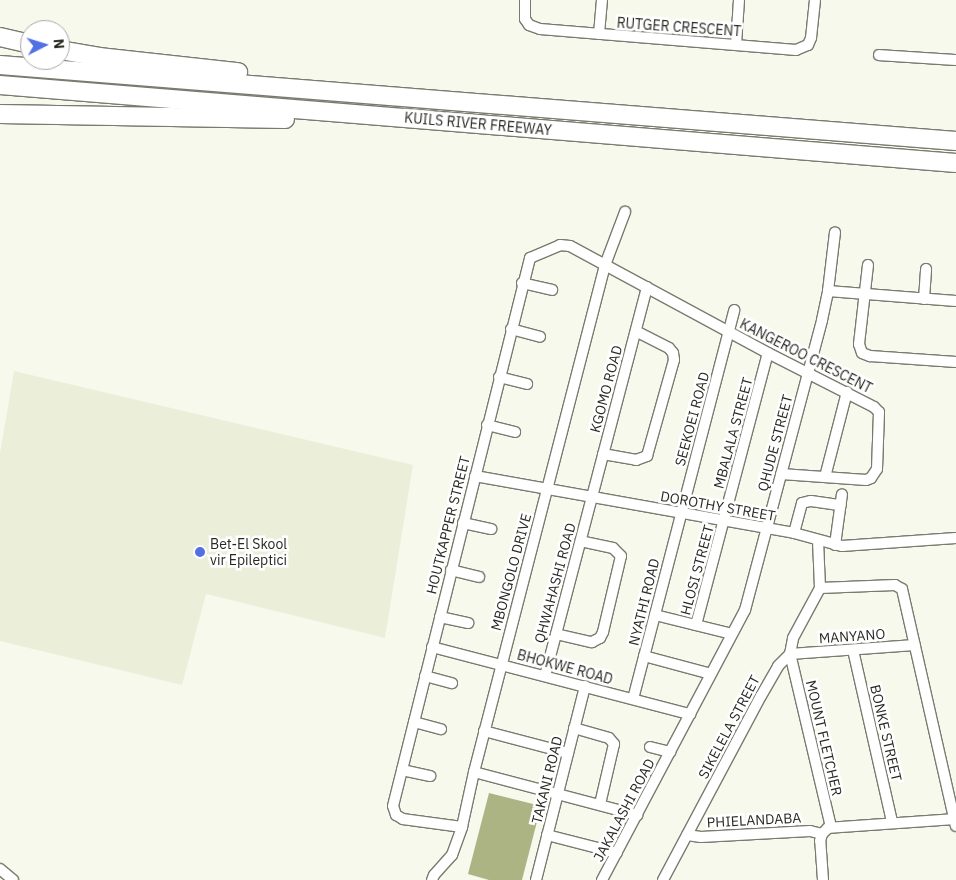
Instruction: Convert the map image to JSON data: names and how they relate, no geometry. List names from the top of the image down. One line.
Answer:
{"streets":{"highway":["KUILS RIVER FREEWAY"],"street":["RUTGER CRESCENT","KANGEROO CRESCENT","KGOMO ROAD","SEEKOEI ROAD","MBALALA STREET","QHUDE STREET","DOROTHY STREET","HOUTKAPPER STREET","HLOSI STREET","MBONGOLO DRIVE","QHWAHASHI ROAD","NYATHI ROAD","MANYANO","BHOKWE ROAD","SIKELELA STREET","BONKE STREET","MOUNT FLETCHER","TAKANI ROAD","JAKALASHI ROAD","PHIELANDABA"]},"crossings":[["KANGEROO CRESCENT","KGOMO ROAD"],["KANGEROO CRESCENT","SEEKOEI ROAD"],["KANGEROO CRESCENT","MBALALA STREET"],["KANGEROO CRESCENT","QHUDE STREET"],["KANGEROO CRESCENT","HOUTKAPPER STREET"],["KANGEROO CRESCENT","MBONGOLO DRIVE"],["KGOMO ROAD","DOROTHY STREET"],["KGOMO ROAD","QHWAHASHI ROAD"],["SEEKOEI ROAD","DOROTHY STREET"],["SEEKOEI ROAD","NYATHI ROAD"],["MBALALA STREET","DOROTHY STREET"],["MBALALA STREET","HLOSI STREET"],["QHUDE STREET","DOROTHY STREET"],["QHUDE STREET","BHOKWE ROAD"],["QHUDE STREET","JAKALASHI ROAD"],["DOROTHY STREET","HOUTKAPPER STREET"],["DOROTHY STREET","HLOSI STREET"],["DOROTHY STREET","MBONGOLO DRIVE"],["DOROTHY STREET","QHWAHASHI ROAD"],["DOROTHY STREET","NYATHI ROAD"],["HOUTKAPPER STREET","MBONGOLO DRIVE"],["HOUTKAPPER STREET","BHOKWE ROAD"],["MBONGOLO DRIVE","BHOKWE ROAD"],["QHWAHASHI ROAD","BHOKWE ROAD"],["NYATHI ROAD","BHOKWE ROAD"],["MANYANO","SIKELELA STREET"],["MANYANO","BONKE STREET"],["MANYANO","MOUNT FLETCHER"],["BHOKWE ROAD","TAKANI ROAD"],["BHOKWE ROAD","JAKALASHI ROAD"],["SIKELELA STREET","MOUNT FLETCHER"],["SIKELELA STREET","PHIELANDABA"]],"places":["Bet-El Skool vir Epileptici"],"north":"right"}
